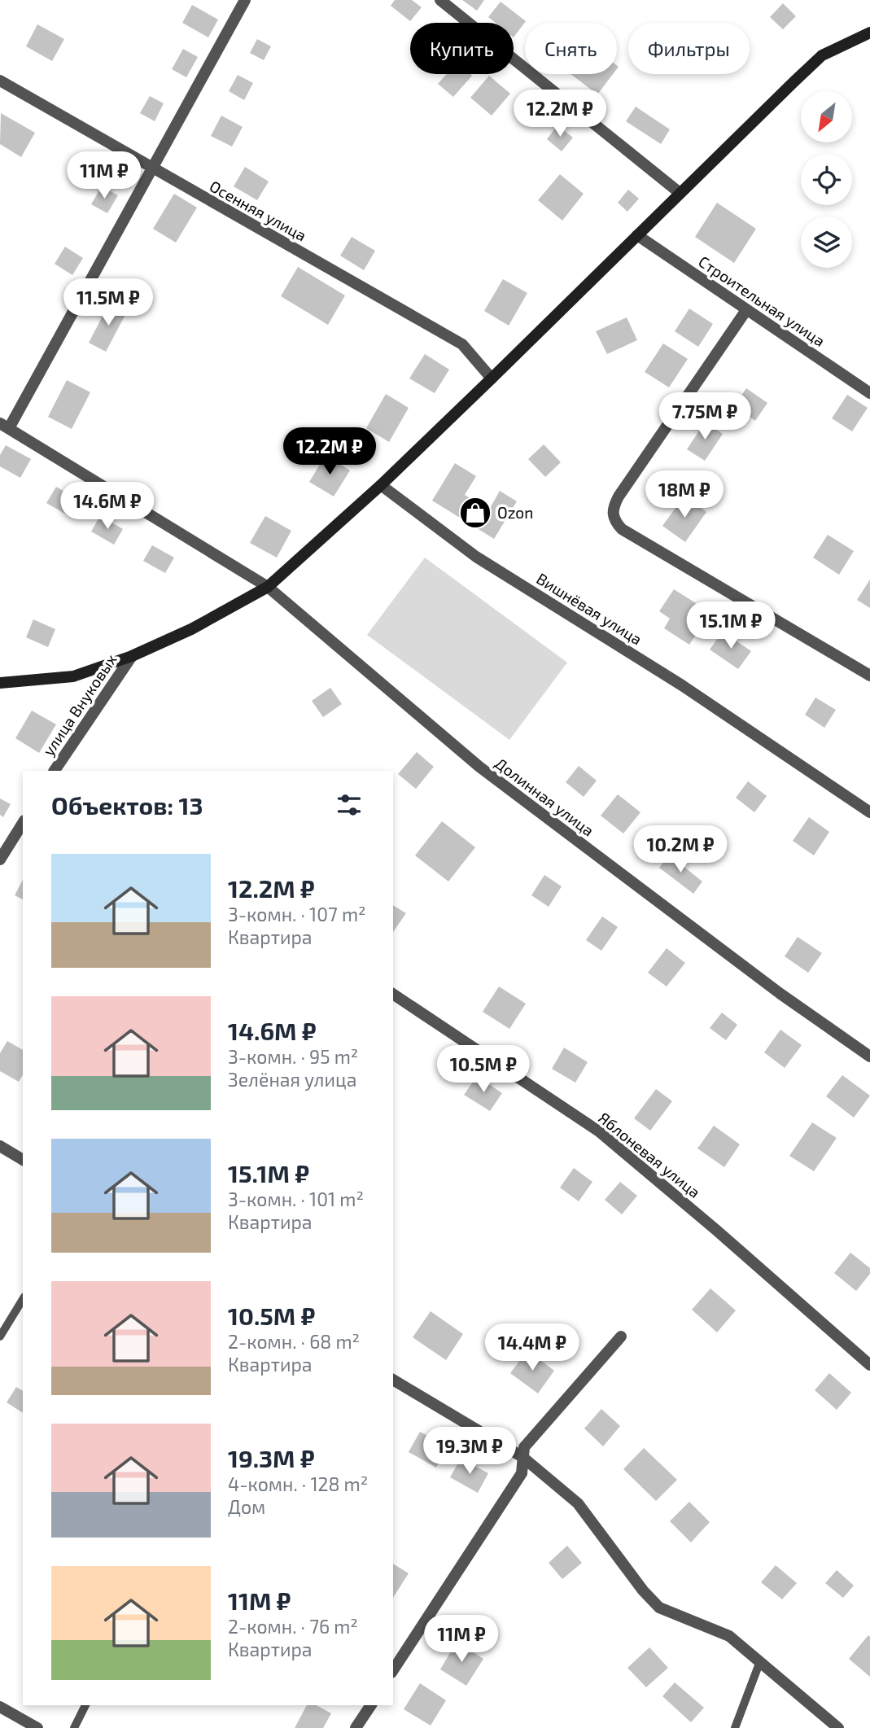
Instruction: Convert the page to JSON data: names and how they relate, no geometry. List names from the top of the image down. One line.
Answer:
{"streets":{"street":["Осенняя улица","Строительная улица","Вишнёвая улица","улица Внуковых","Долинная улица","Яблоневая улица"]},"places":{"shop":["Ozon"]},"north":"bottom left","page":{"chip":["Купить","Снять","Фильтры"],"price":["12.2M ₽","11M ₽","11.5M ₽","7.75M ₽","12.2M ₽","18M ₽","14.6M ₽","15.1M ₽","10.2M ₽","10.5M ₽","14.4M ₽","19.3M ₽","11M ₽"],"heading":"Объектов: 13","list":[{"name":"12.2M ₽","note":"3-комн. · 107 m² · Квартира"},{"name":"14.6M ₽","note":"3-комн. · 95 m² · Зелёная улица"},{"name":"15.1M ₽","note":"3-комн. · 101 m² · Квартира"},{"name":"10.5M ₽","note":"2-комн. · 68 m² · Квартира"},{"name":"19.3M ₽","note":"4-комн. · 128 m² · Дом"},{"name":"11M ₽","note":"2-комн. · 76 m² · Квартира"}]}}
